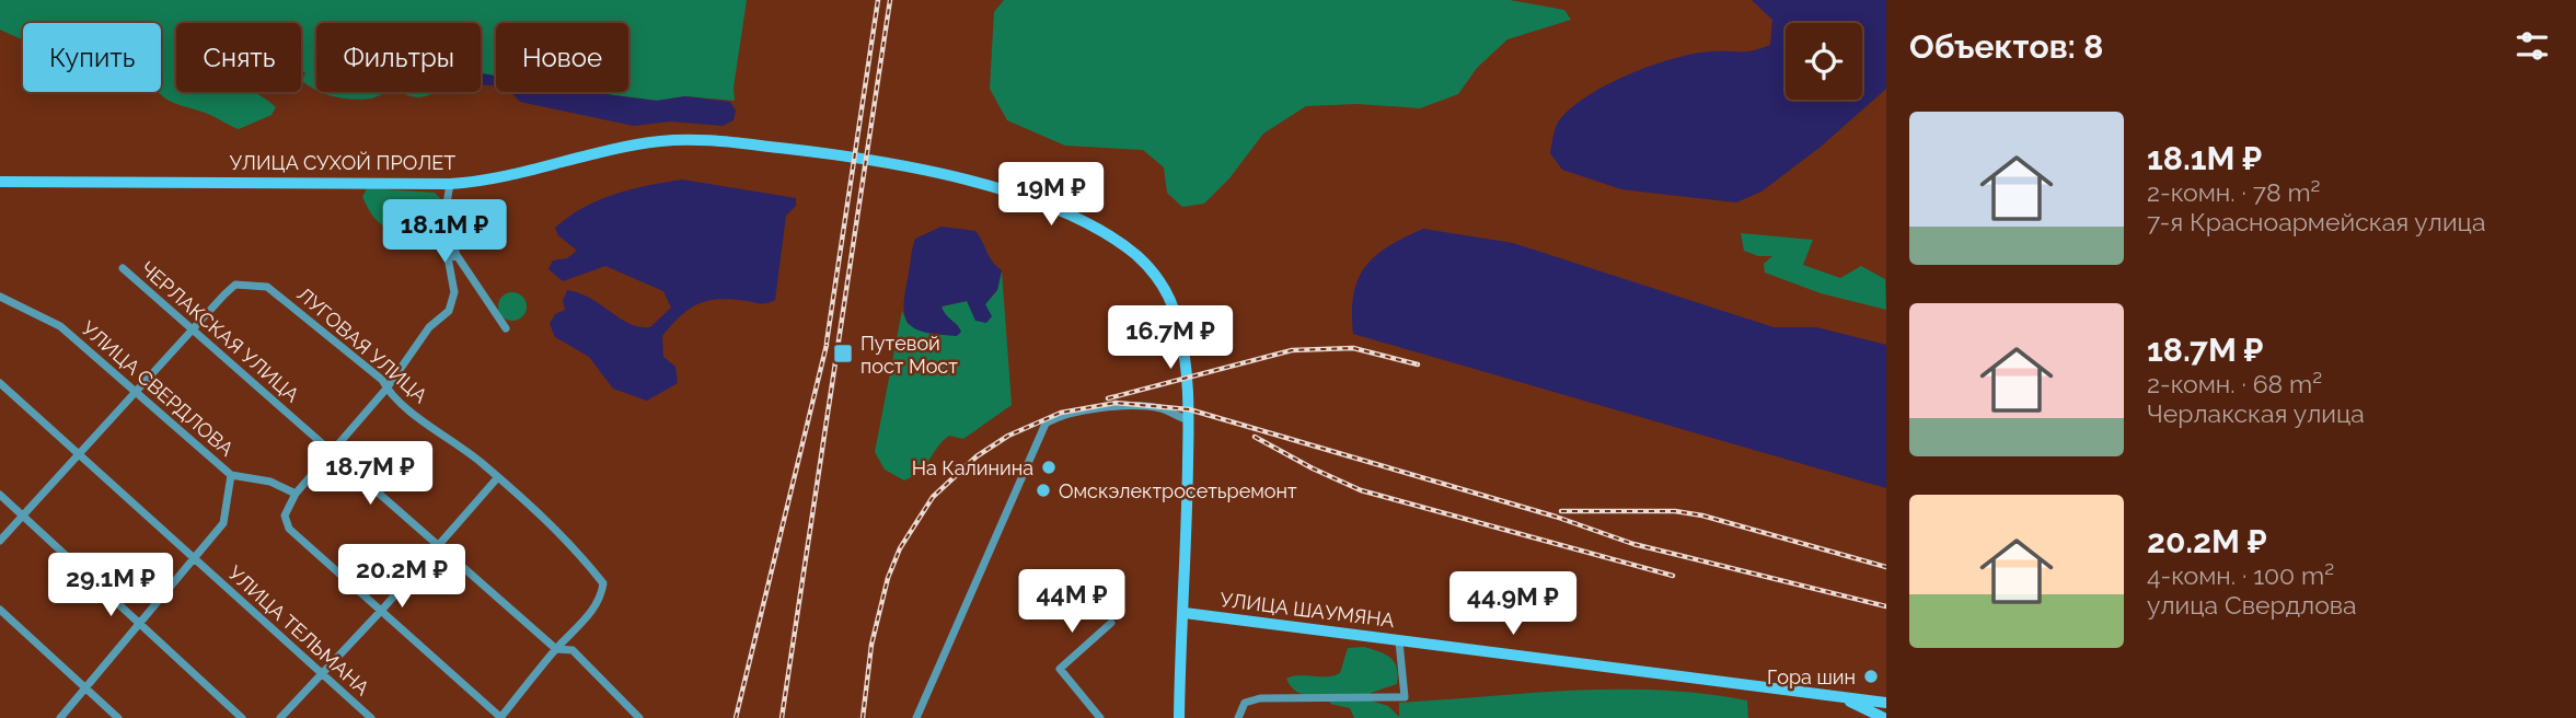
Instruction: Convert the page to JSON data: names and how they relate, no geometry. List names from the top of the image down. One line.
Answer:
{"streets":{"main road":["УЛИЦА СУХОЙ ПРОЛЕТ","УЛИЦА ШАУМЯНА"],"street":["ЧЕРЛАКСКАЯ УЛИЦА","ЛУГОВАЯ УЛИЦА","УЛИЦА СВЕРДЛОВА","УЛИЦА ТЕЛЬМАНА"]},"crossings":[["УЛИЦА СУХОЙ ПРОЛЕТ","УЛИЦА ШАУМЯНА"],["ЧЕРЛАКСКАЯ УЛИЦА","ЛУГОВАЯ УЛИЦА"]],"places":{"transit":["Путевой пост Мост"],"other":["На Калинина","Омскэлектросетьремонт","Гора шин"]},"page":{"heading":"Объектов: 8","chip":["Купить","Снять","Фильтры","Новое"],"list":[{"name":"18.1M ₽","note":"2-комн. · 78 m² · 7-я Красноармейская улица"},{"name":"18.7M ₽","note":"2-комн. · 68 m² · Черлакская улица"},{"name":"20.2M ₽","note":"4-комн. · 100 m² · улица Свердлова"}],"price":["19M ₽","18.1M ₽","16.7M ₽","18.7M ₽","20.2M ₽","29.1M ₽","44M ₽","44.9M ₽"]}}
